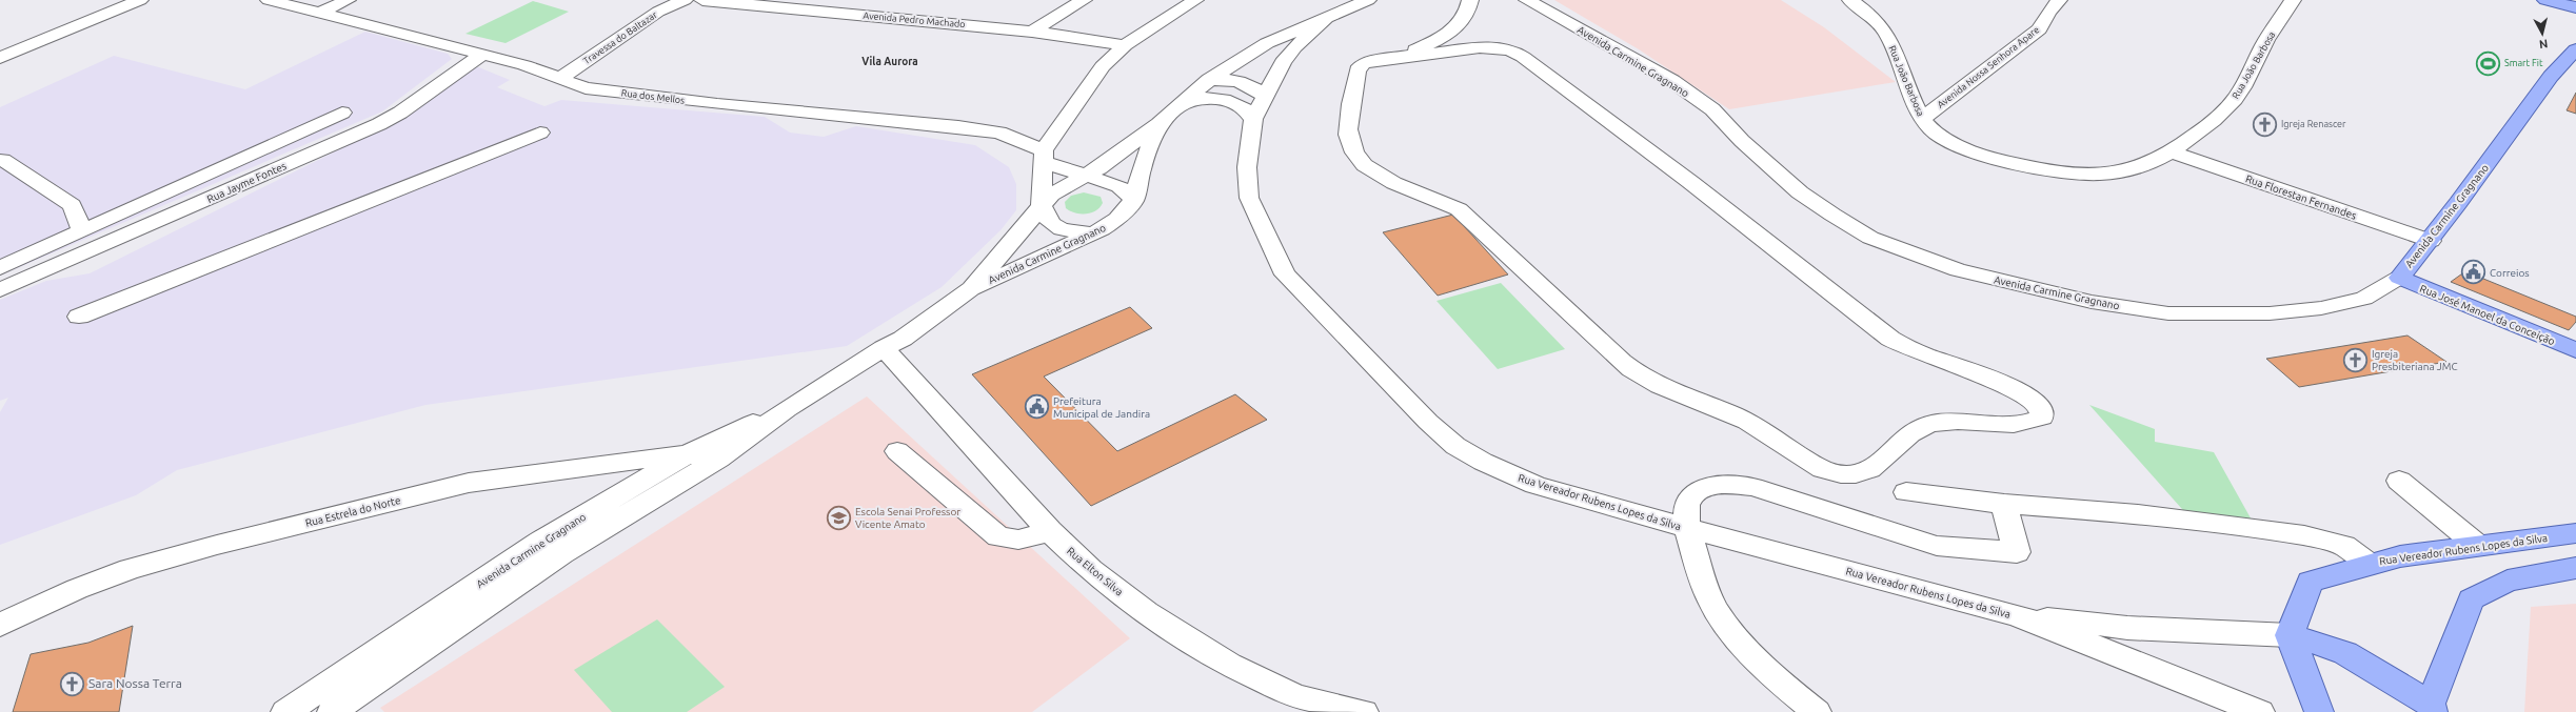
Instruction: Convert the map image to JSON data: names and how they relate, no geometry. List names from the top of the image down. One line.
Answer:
{"streets":{"main road":["Avenida Carmine Gragnano","Rua José Manoel da Conceição","Rua Vereador Rubens Lopes da Silva"],"street":["Avenida Pedro Machado","Travessa do Baltazar","Rua João Barbosa","Avenida Nossa Senhora Apare","Rua dos Mellos","Rua Jayme Fontes","Rua Florestan Fernandes","Rua Estrela do Norte","Rua Elton Silva"]},"crossings":[["Travessa do Baltazar","Rua dos Mellos"],["Avenida Carmine Gragnano","Rua dos Mellos"],["Avenida Carmine Gragnano","Rua Florestan Fernandes"],["Avenida Carmine Gragnano","Rua José Manoel da Conceição"],["Avenida Carmine Gragnano","Rua Vereador Rubens Lopes da Silva"],["Avenida Carmine Gragnano","Rua Estrela do Norte"],["Avenida Carmine Gragnano","Rua Elton Silva"],["Rua João Barbosa","Avenida Nossa Senhora Apare"],["Rua João Barbosa","Rua Florestan Fernandes"],["Rua dos Mellos","Rua Jayme Fontes"]],"districts":["Vila Aurora"],"places":{"sports":["Smart Fit"],"church":["Igreja Renascer","Igreja Presbiteriana JMC","Sara Nossa Terra"],"public building":["Correios","Prefeitura Municipal de Jandira"],"school or university":["Escola Senai Professor Vicente Amato"]},"north":"bottom"}
